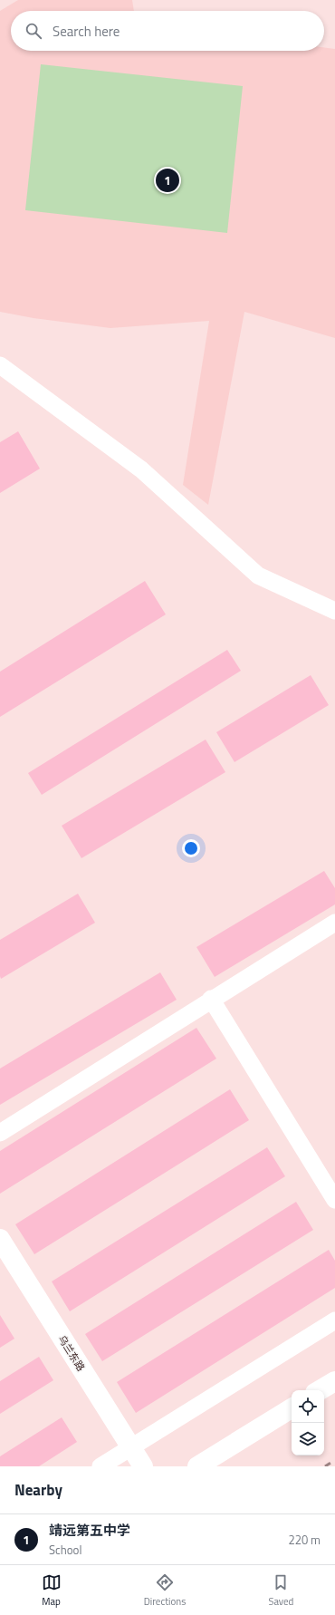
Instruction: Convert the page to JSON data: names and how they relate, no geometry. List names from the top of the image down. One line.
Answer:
{"streets":{"street":["乌兰东路"]},"page":{"search":"Search here","pins":"1","heading":"Nearby","list":[{"mark":"1","name":"靖远第五中学","note":"School","value":"220 m"}],"nav":["Map","Directions","Saved"]}}
